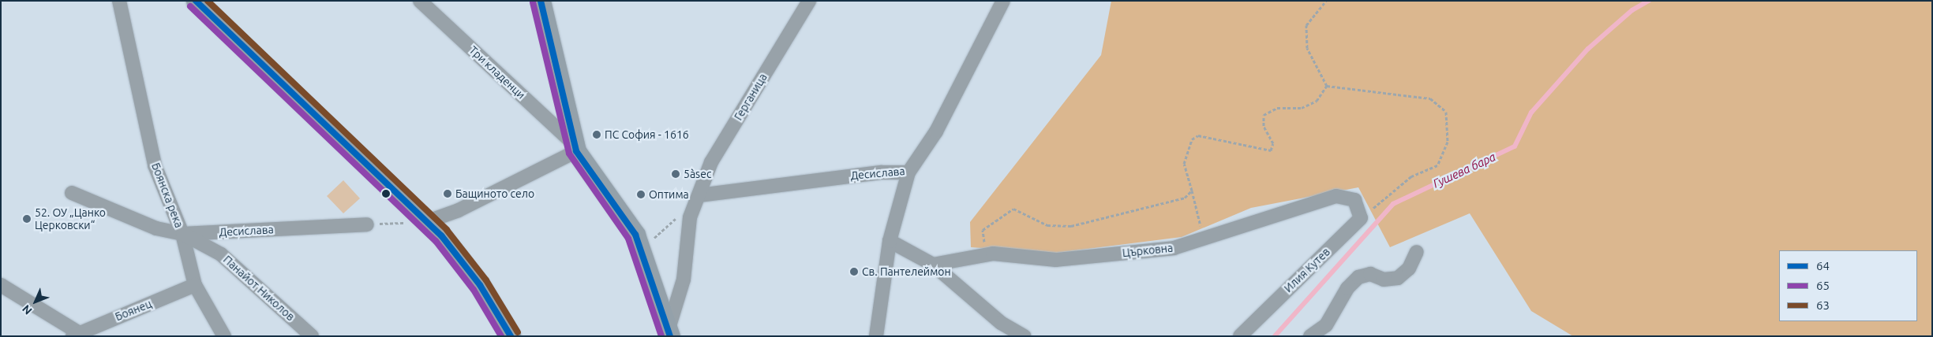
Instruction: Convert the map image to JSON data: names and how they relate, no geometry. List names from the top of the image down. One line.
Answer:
{"streets":{"street":["Три кладенци","Герганица","Десислава","Боянска река","Църковна","Илия Кутев","Панайот Николов","Боянец"]},"crossings":[["Герганица","Десислава"],["Десислава","Боянска река"],["Десислава","Панайот Николов"],["Боянска река","Панайот Николов"],["Боянска река","Боянец"],["Църковна","Илия Кутев"]],"water":["Гушева бара"],"places":["ПС София - 1616","5àsec","Бащиното село","Оптима","52. ОУ „Цанко Церковски“","Св. Пантелеймон"],"lines":["transit line 64","transit line 63","transit line 65"],"legend":["64","65","63"],"north":"bottom left"}
